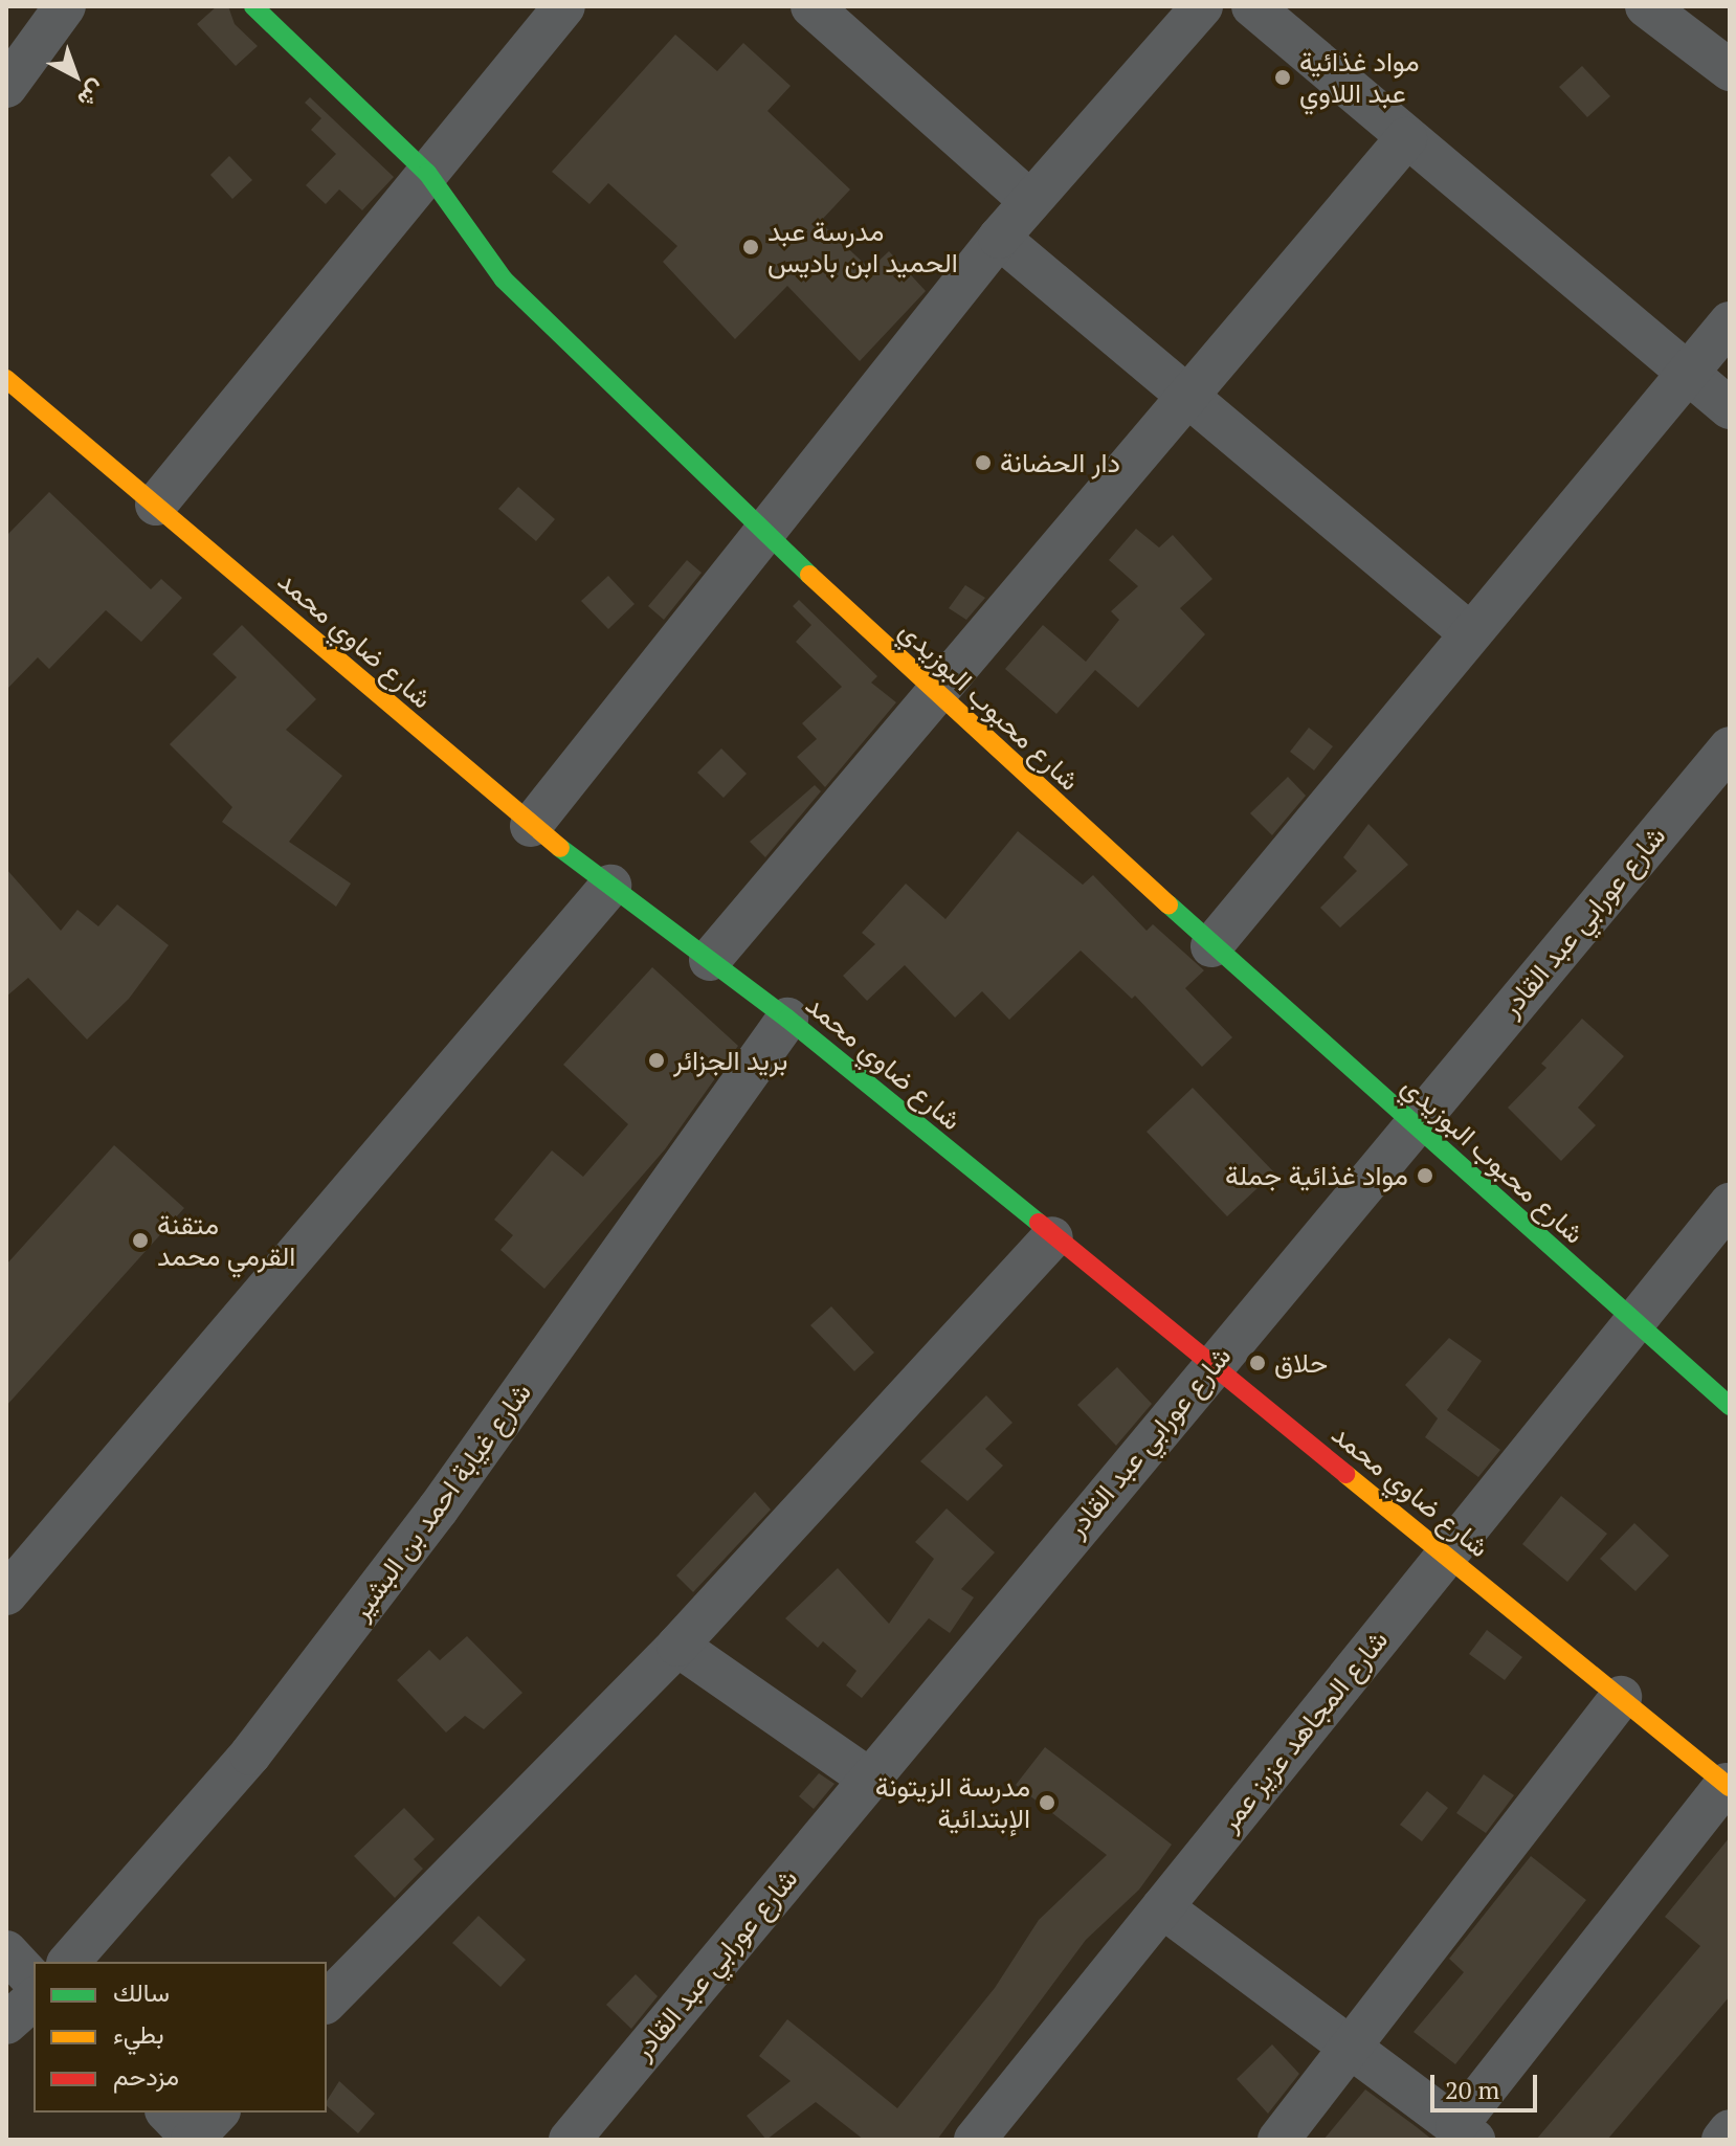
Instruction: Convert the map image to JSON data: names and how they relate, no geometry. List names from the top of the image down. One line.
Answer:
{"streets":{"street":["شارع ضاوي محمد","شارع محبوب البوزيدي","شارع عورابي عبد القادر","شارع غيابة احمد بن البشير","شارع المجاهد عزيز عمر"]},"crossings":[["شارع ضاوي محمد","شارع عورابي عبد القادر"],["شارع ضاوي محمد","شارع غيابة احمد بن البشير"],["شارع ضاوي محمد","شارع المجاهد عزيز عمر"],["شارع محبوب البوزيدي","شارع عورابي عبد القادر"],["شارع محبوب البوزيدي","شارع المجاهد عزيز عمر"]],"places":["مواد غذائية عبد اللاوي","مدرسة عبد الحميد ابن باديس","دار الحضانة","بريد الجزائر","مواد غذائية جملة","متقنة القرمي محمد","حلاق","مدرسة الزيتونة الإبتدائية"],"legend":["سالك","بطيء","مزدحم"],"scale_bar":"20 m","north":"bottom right"}
